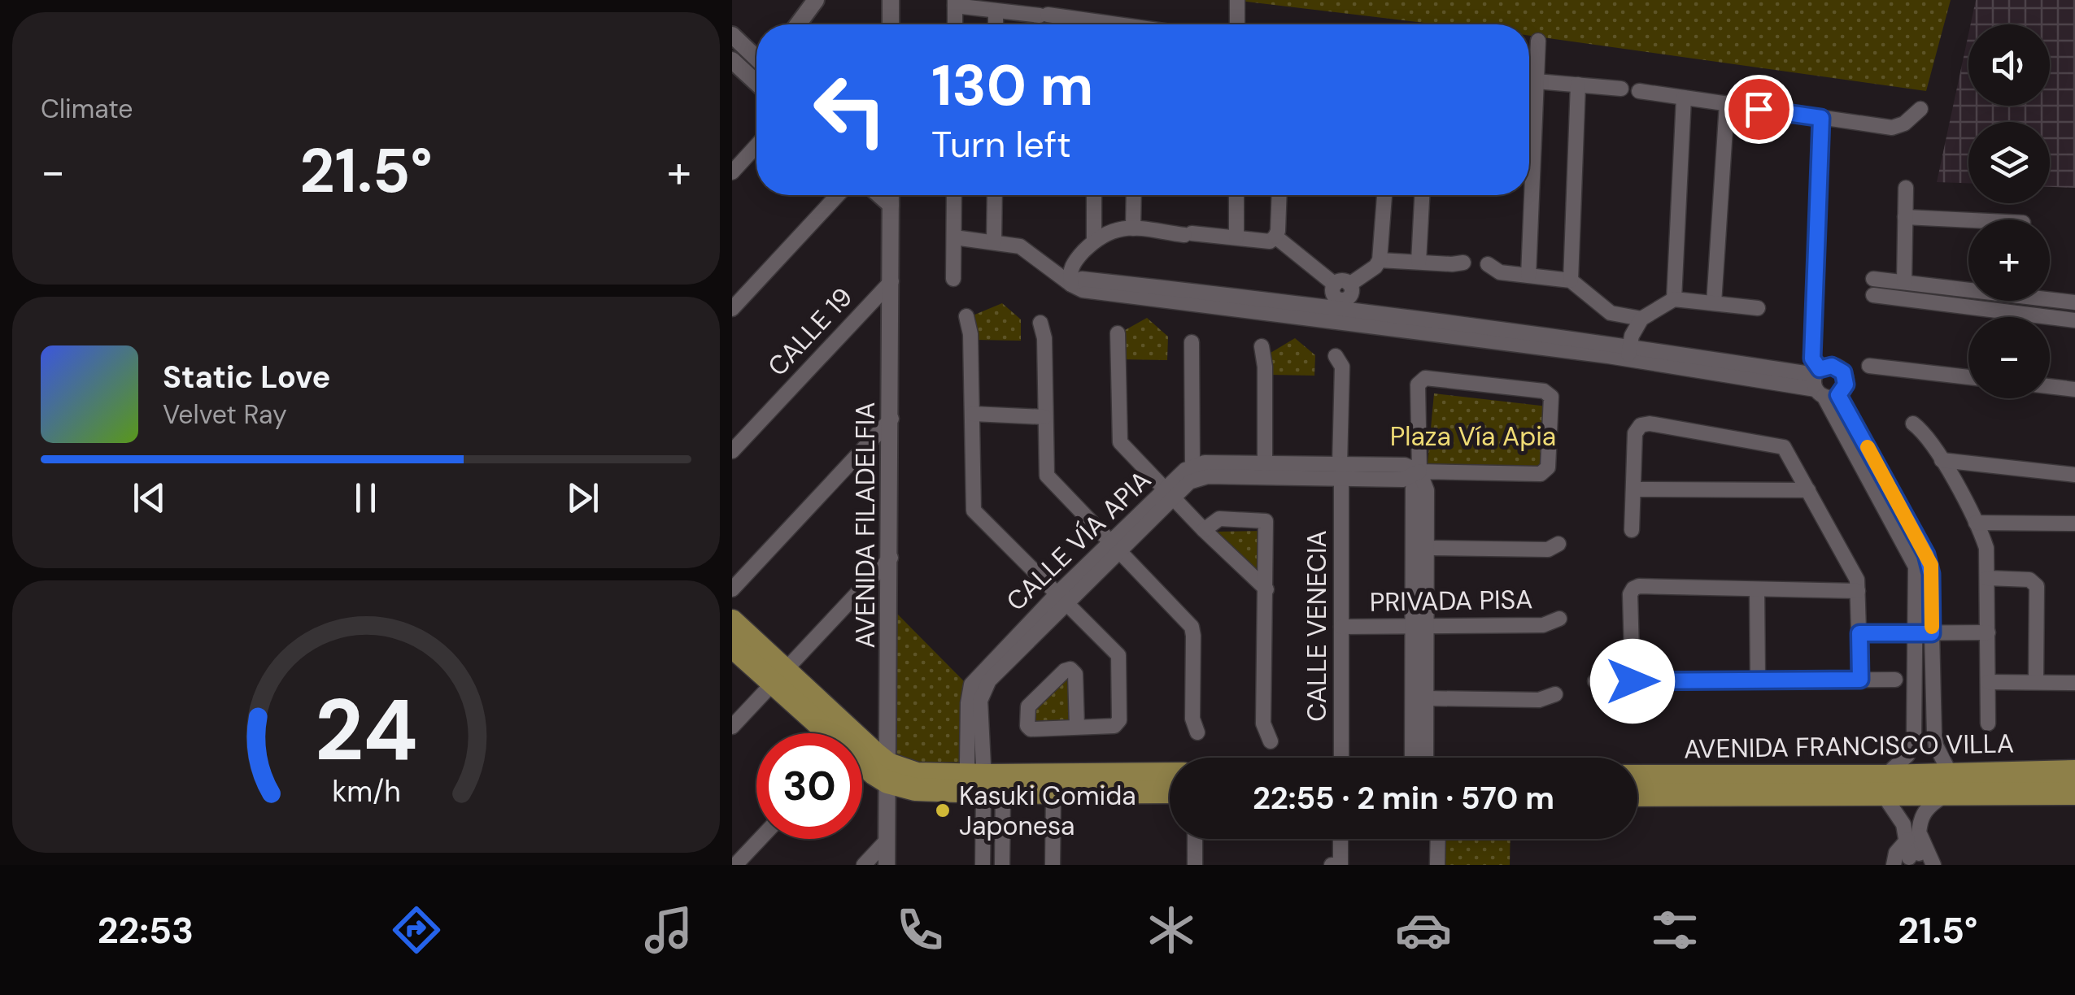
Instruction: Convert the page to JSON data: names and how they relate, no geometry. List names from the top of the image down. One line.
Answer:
{"streets":{"main road":["AVENIDA FRANCISCO VILLA"],"street":["CALLE 19","AVENIDA FILADELFIA","CALLE VÍA APIA","PRIVADA PISA","CALLE VENECIA"]},"crossings":[["CALLE 19","AVENIDA FILADELFIA"],["PRIVADA PISA","CALLE VENECIA"]],"parks":["Plaza Vía Apia"],"places":["Kasuki Comida Japonesa"],"page":{"tile":"Climate","map_buttons":["+","−"],"turn":["130 m","Turn left"],"heat":["−","21.5°","+"],"song":["Static Love","Velvet Ray"],"limit":"30","trip":"22:55 · 2 min · 570 m","tabs":["22:53","21.5°"],"gauge":["24","km/h"]}}
